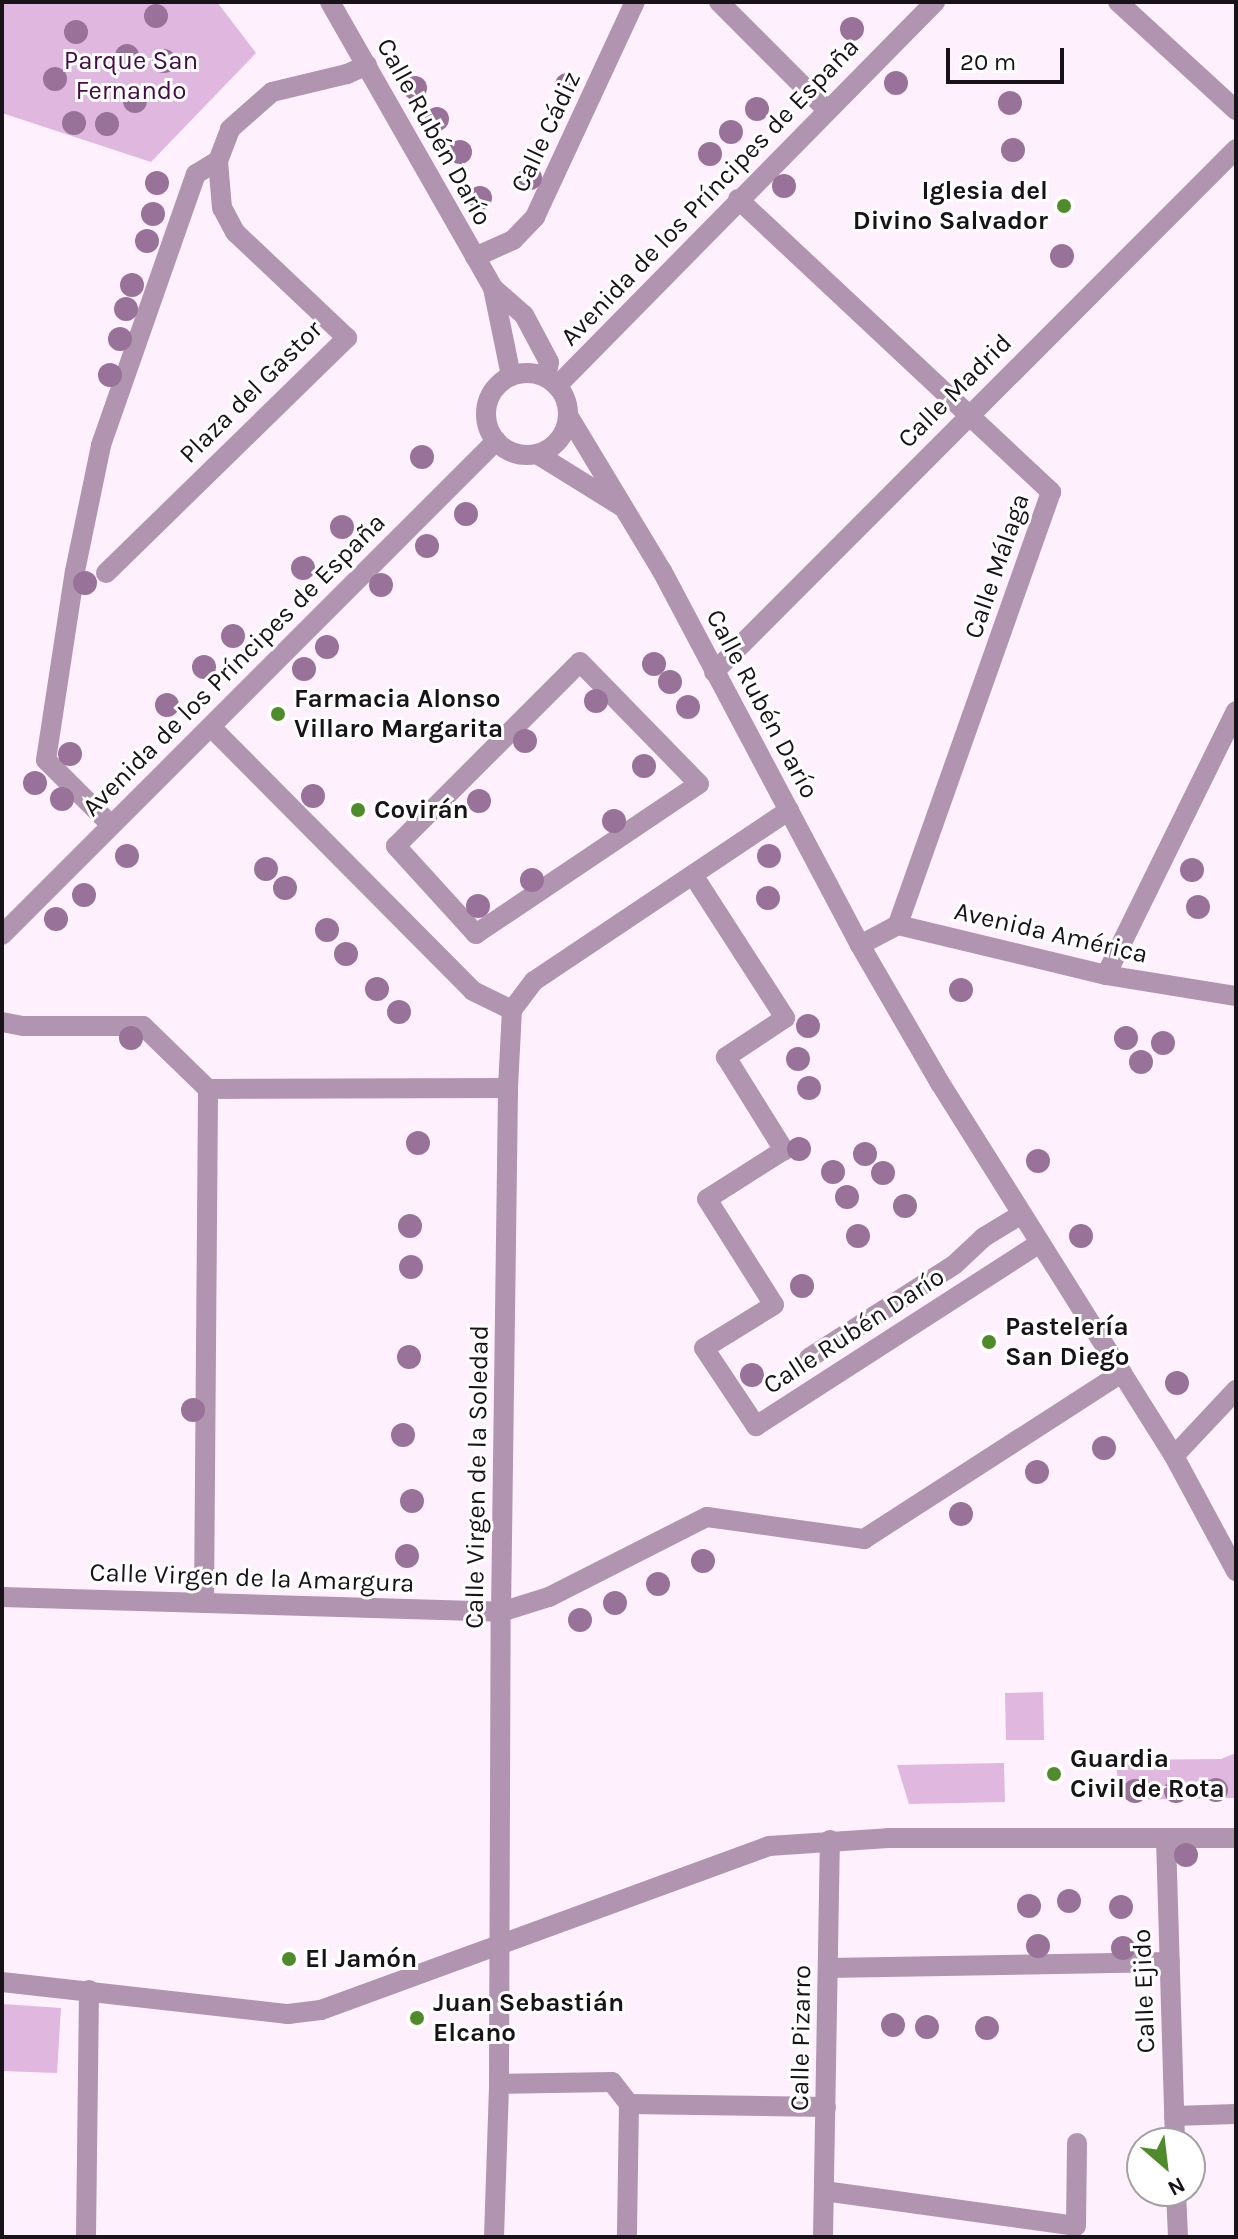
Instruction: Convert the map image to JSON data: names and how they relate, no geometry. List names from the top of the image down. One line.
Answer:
{"streets":{"street":["Calle Rubén Darío","Calle Cádiz","Avenida de los Príncipes de España","Calle Madrid","Plaza del Gastor","Calle Málaga","Avenida América","Calle Virgen de la Soledad","Calle Virgen de la Amargura","Calle Ejido","Calle Pizarro"]},"crossings":[["Calle Rubén Darío","Calle Cádiz"],["Calle Rubén Darío","Avenida de los Príncipes de España"],["Calle Rubén Darío","Calle Madrid"],["Calle Rubén Darío","Plaza del Gastor"],["Avenida de los Príncipes de España","Calle Málaga"],["Calle Madrid","Calle Málaga"],["Calle Málaga","Avenida América"],["Calle Virgen de la Soledad","Calle Virgen de la Amargura"]],"parks":["Parque San Fernando"],"places":["Iglesia del Divino Salvador","Farmacia Alonso Villaro Margarita","Covirán","Pastelería San Diego","Guardia Civil de Rota","El Jamón","Juan Sebastián Elcano"],"scale_bar":"20 m","north":"bottom right"}
